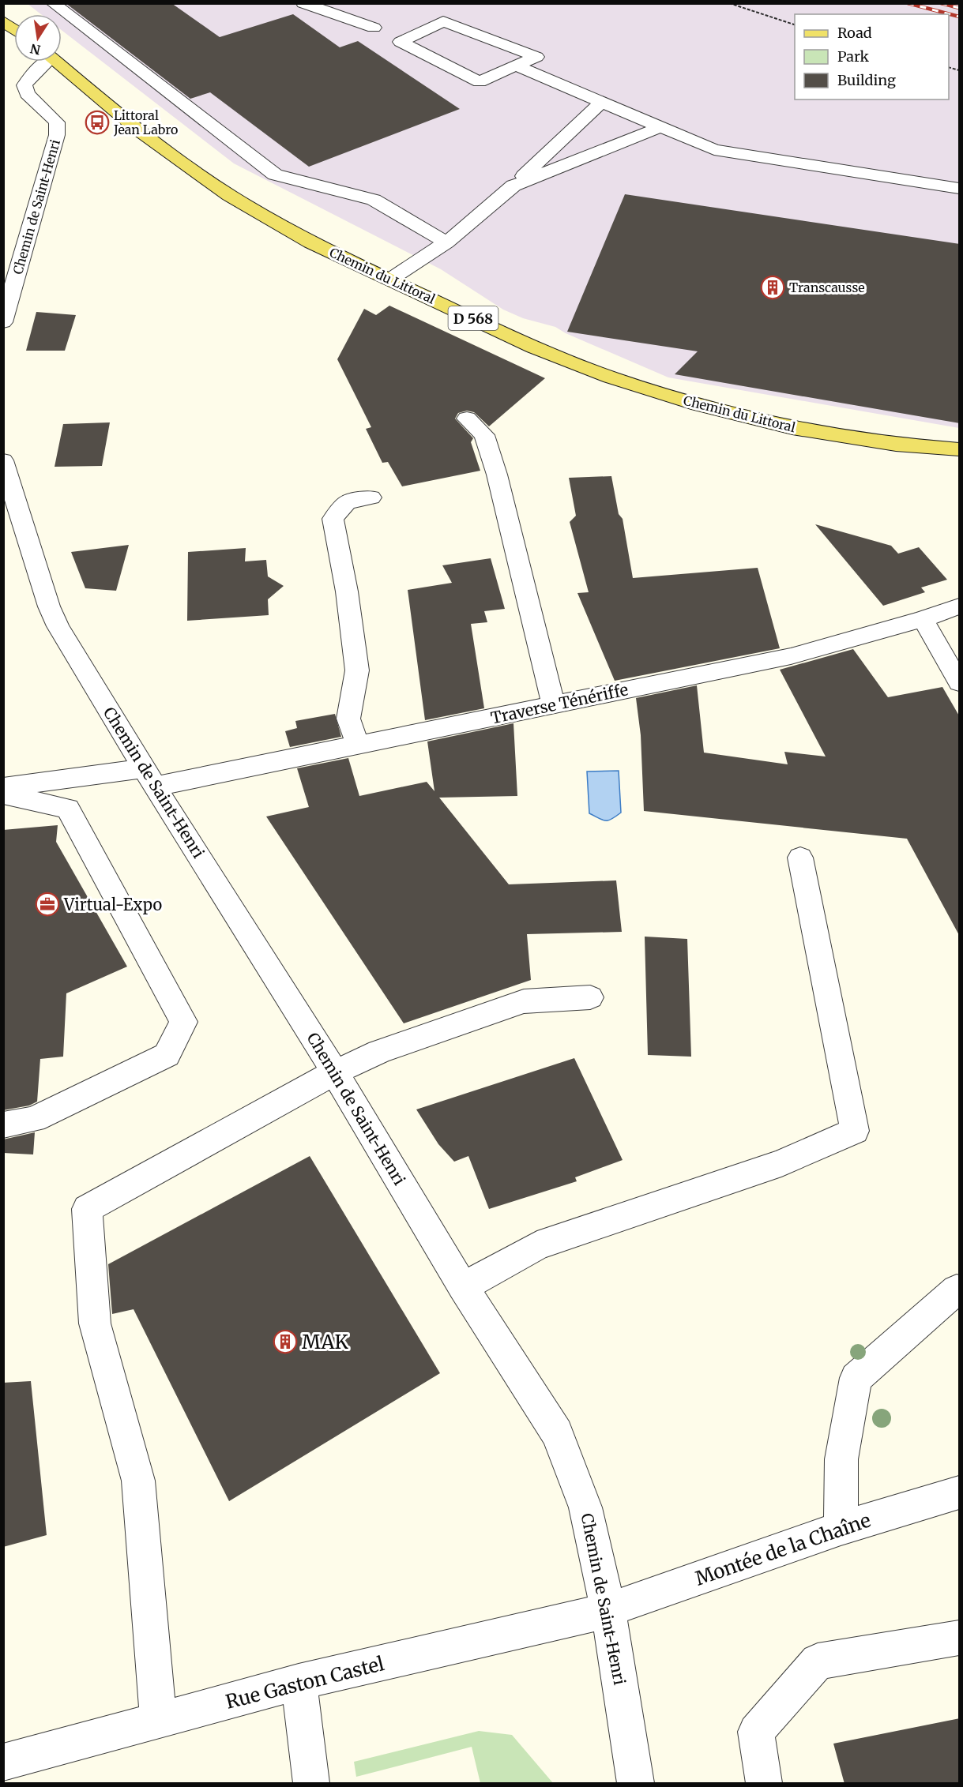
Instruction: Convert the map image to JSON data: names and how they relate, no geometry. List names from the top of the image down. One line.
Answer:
{"streets":{"main road":["Chemin du Littoral","D 568"],"street":["Chemin de Saint-Henri","Traverse Ténériffe","Montée de la Chaîne","Rue Gaston Castel"]},"crossings":[["Chemin de Saint-Henri","Traverse Ténériffe"],["Chemin de Saint-Henri","Montée de la Chaîne"],["Chemin de Saint-Henri","Rue Gaston Castel"],["Montée de la Chaîne","Rue Gaston Castel"]],"places":{"bus stop":["Littoral Jean Labro"],"building":["Transcausse","MAK"],"office":["Virtual-Expo"]},"legend":["Road","Park","Building"],"north":"bottom"}
